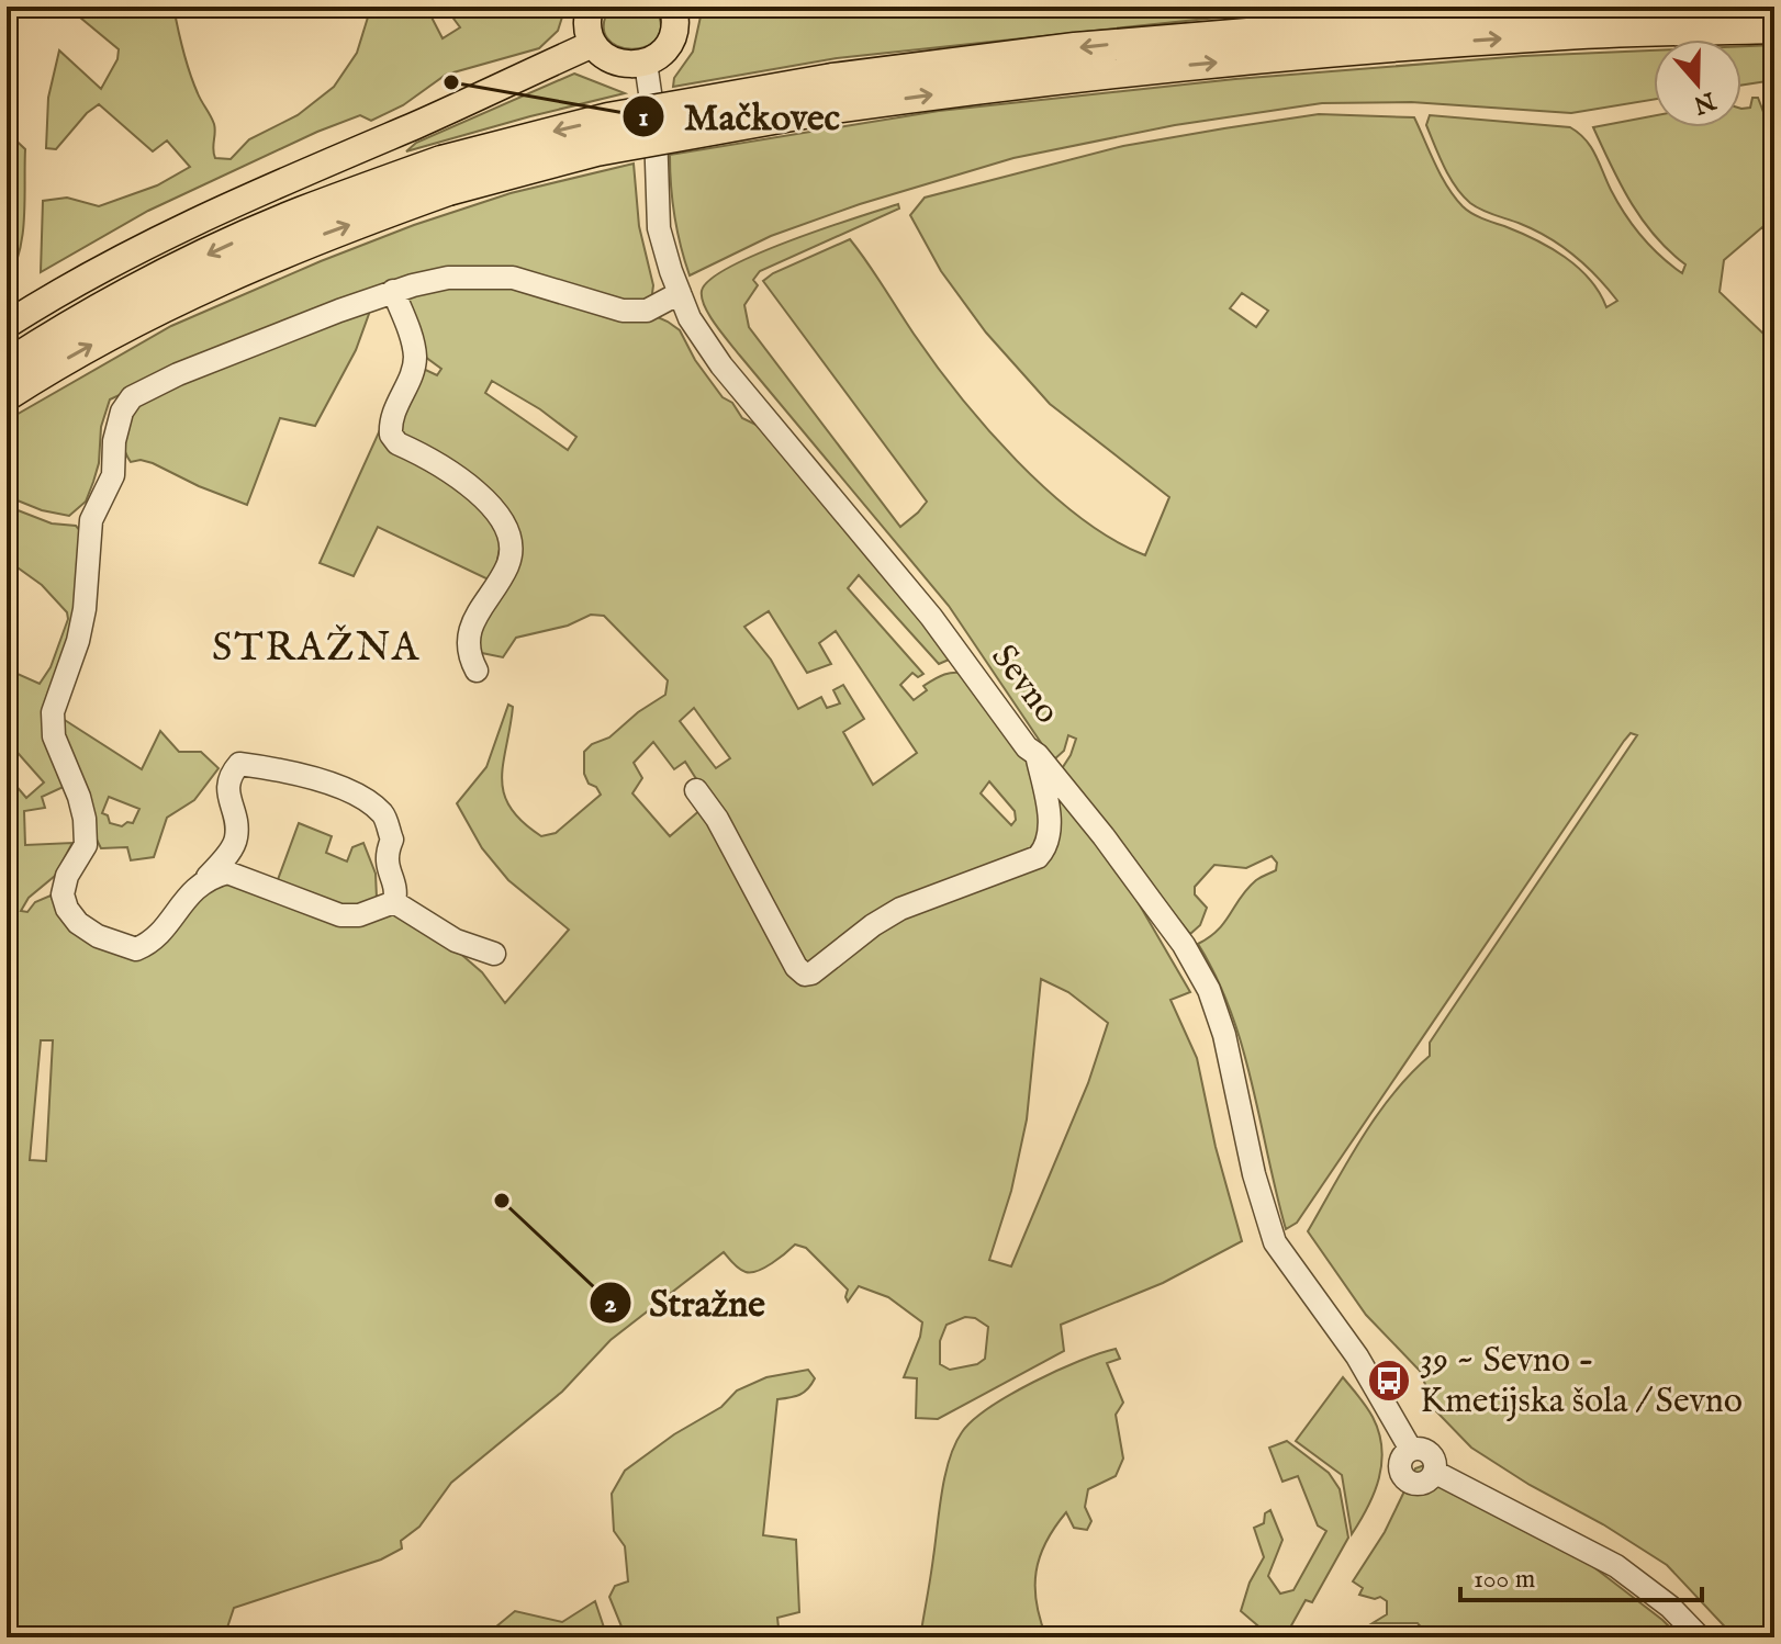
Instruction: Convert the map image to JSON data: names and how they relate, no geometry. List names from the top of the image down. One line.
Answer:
{"streets":{"street":["Sevno"]},"districts":["STRAŽNA"],"places":{"other":["Mačkovec","Stražne"],"bus stop":["39 ~ Sevno - Kmetijska šola / Sevno"]},"scale_bar":"100 m","north":"bottom"}
